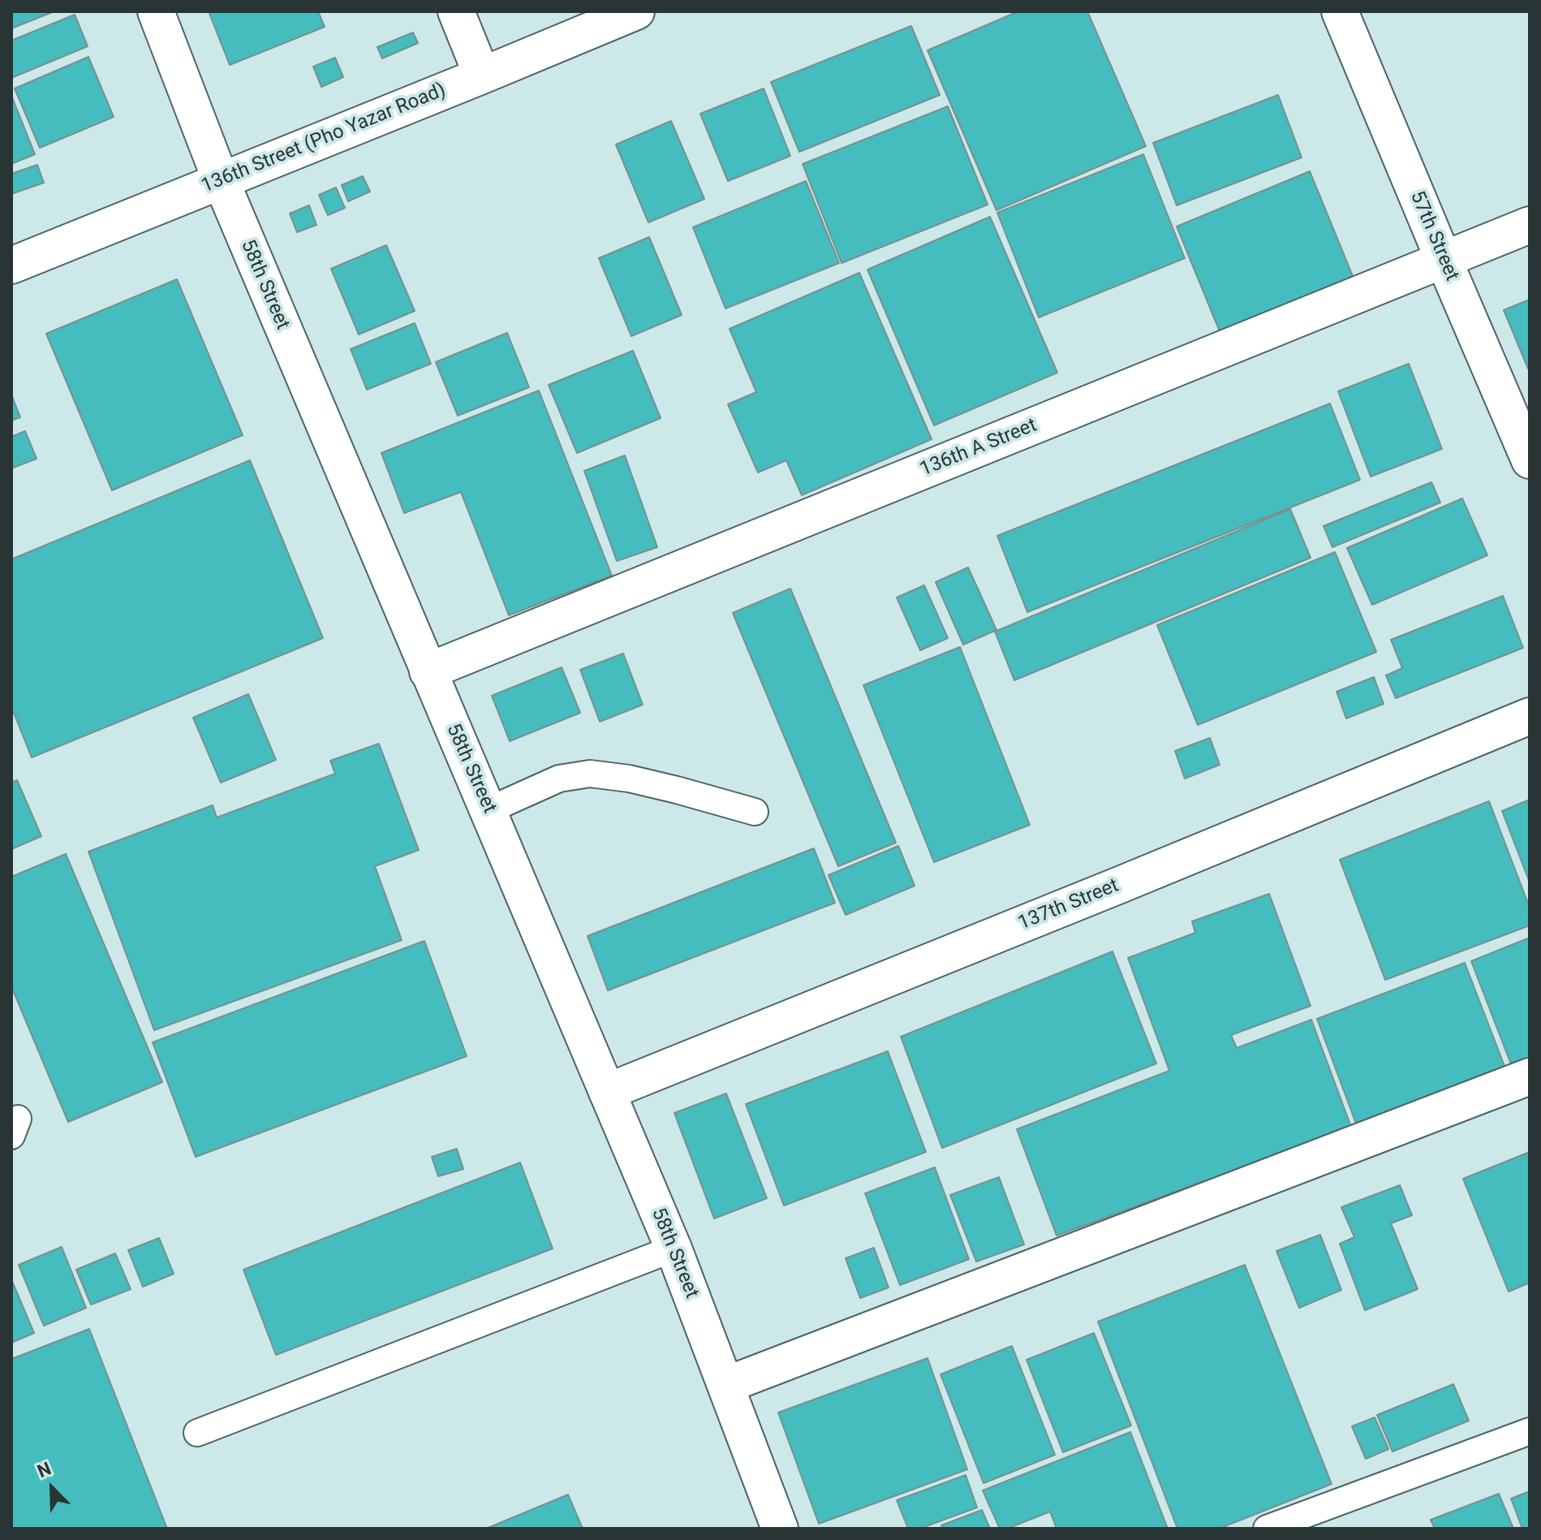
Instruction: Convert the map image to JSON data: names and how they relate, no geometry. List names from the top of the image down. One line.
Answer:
{"streets":{"street":["136th Street (Pho Yazar Road)","57th Street","58th Street","136th A Street","137th Street"]},"crossings":[["136th Street (Pho Yazar Road)","58th Street"],["57th Street","136th A Street"],["58th Street","136th A Street"],["58th Street","137th Street"]],"north":"top left"}
